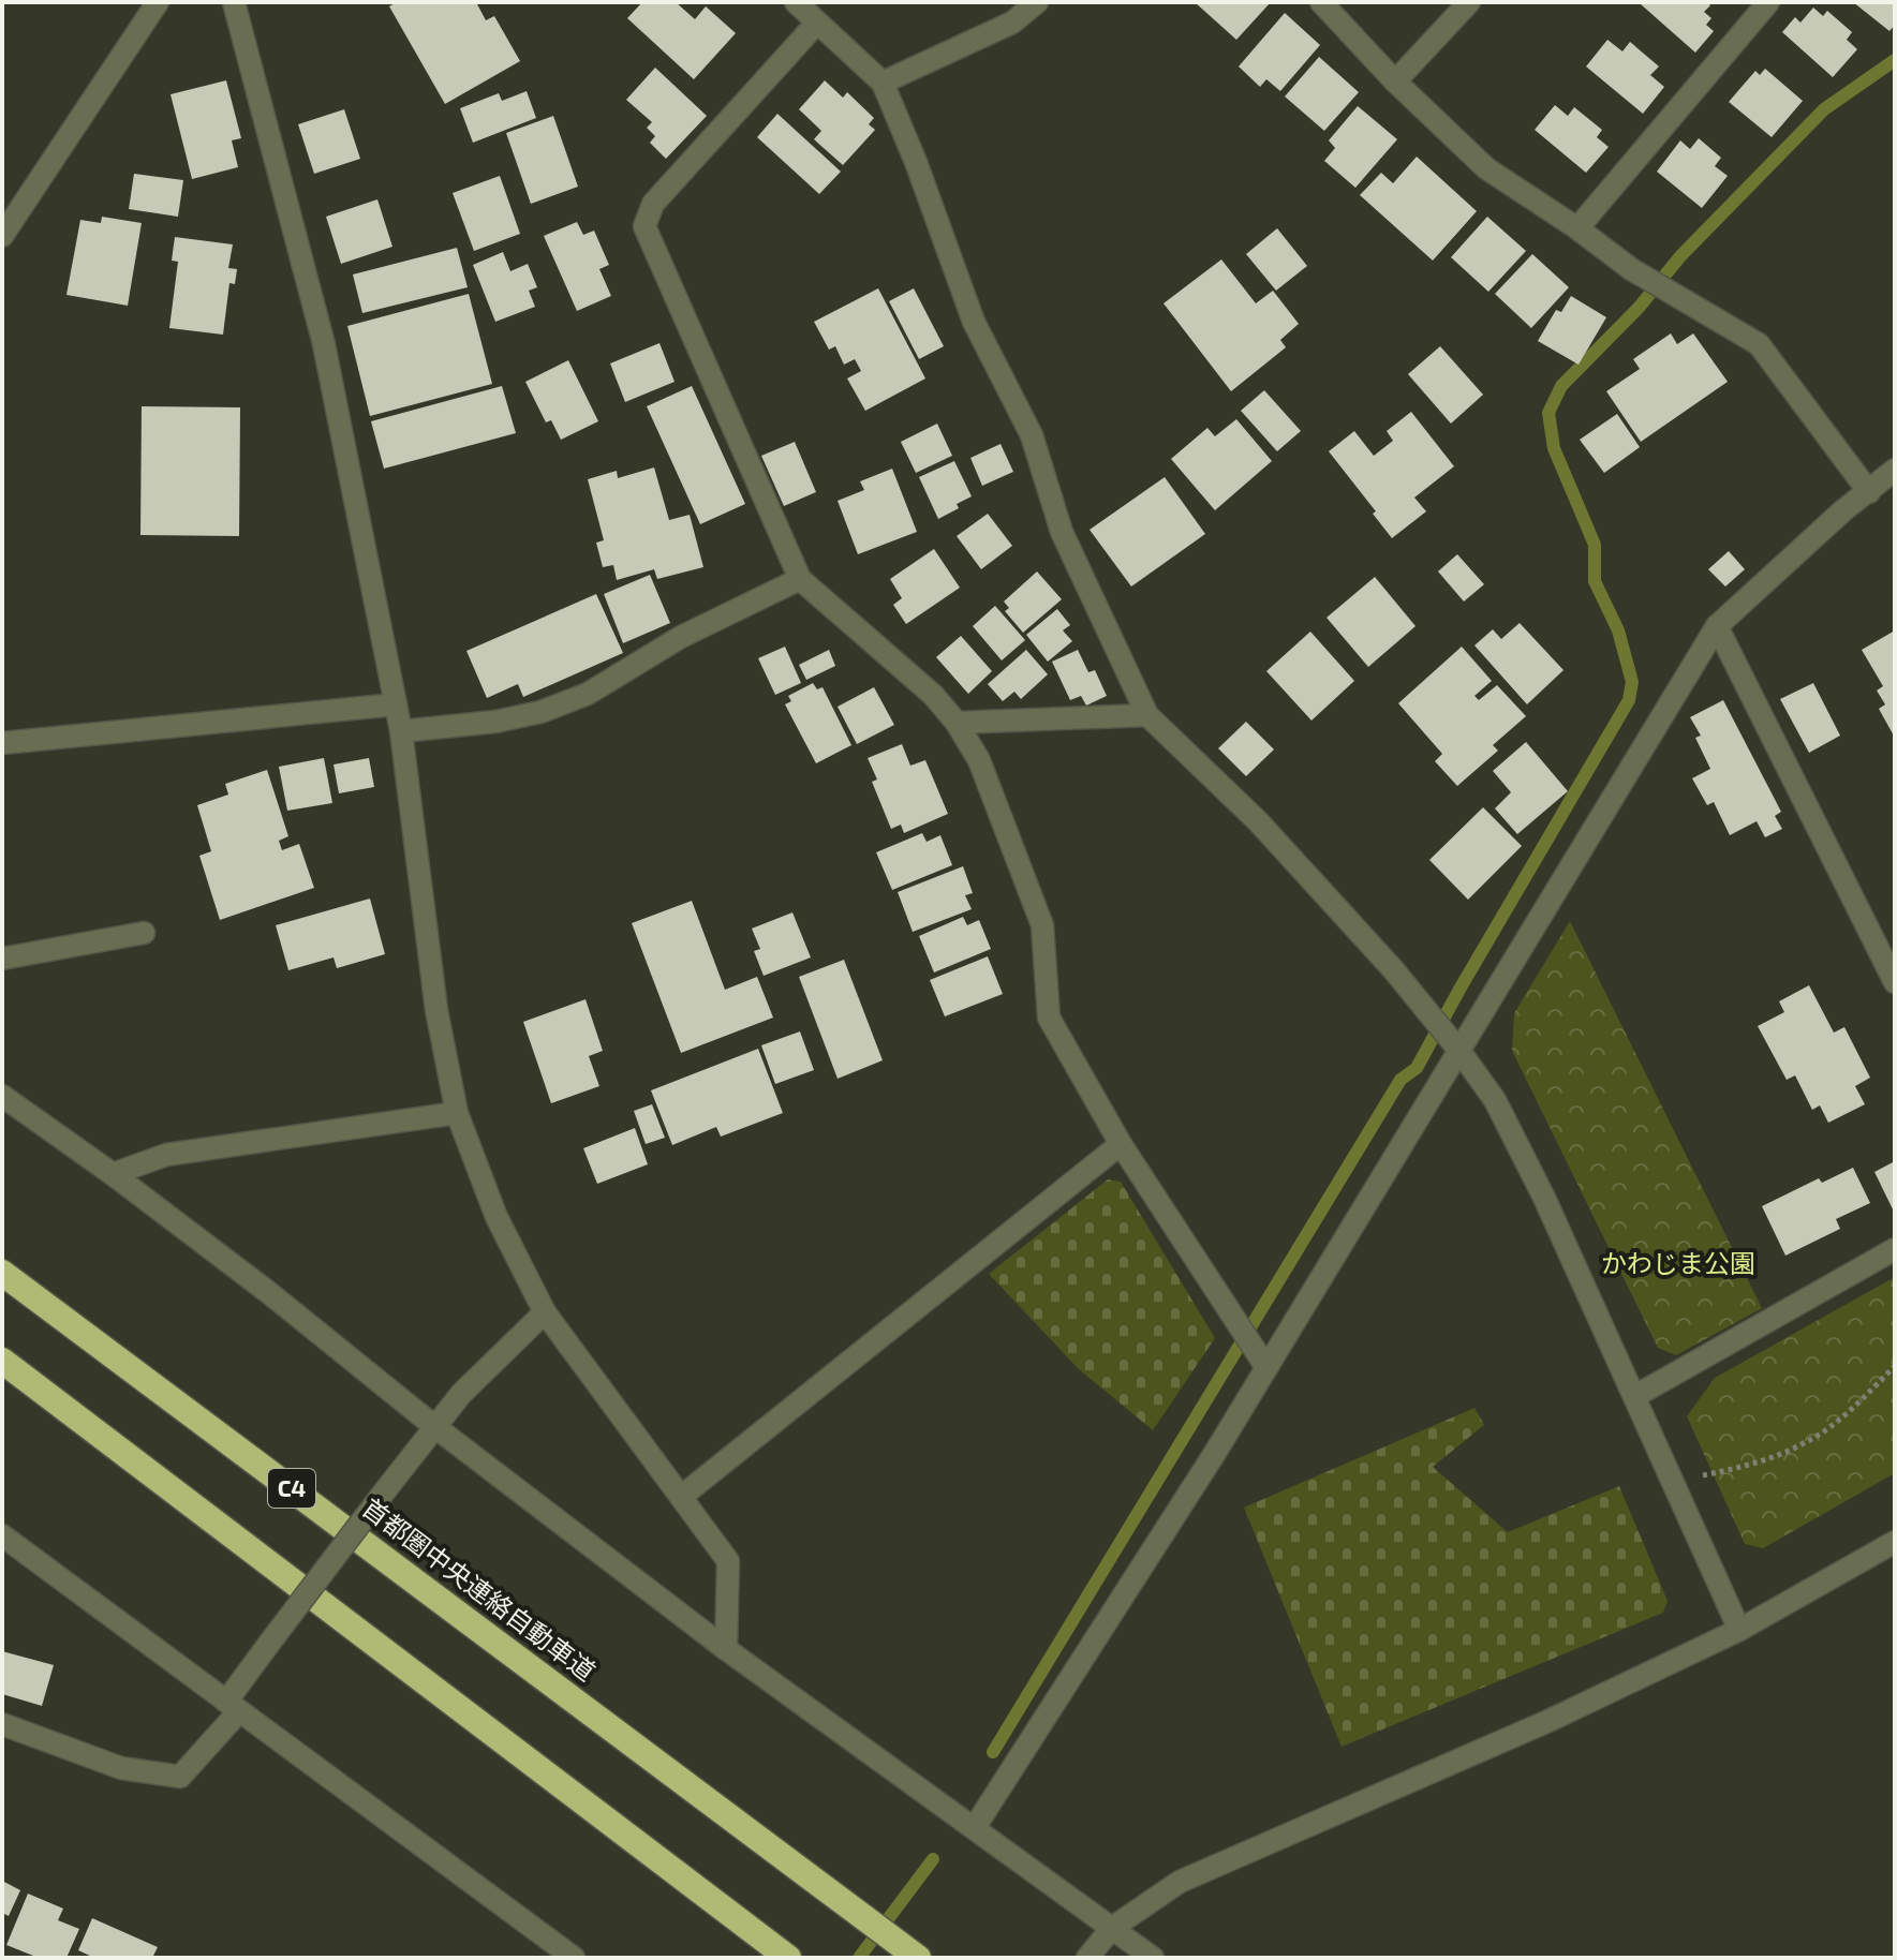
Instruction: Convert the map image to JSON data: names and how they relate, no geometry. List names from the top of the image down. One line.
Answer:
{"streets":{"highway":["C4","首都圏中央連絡自動車道"]},"parks":["かわじま公園"]}
